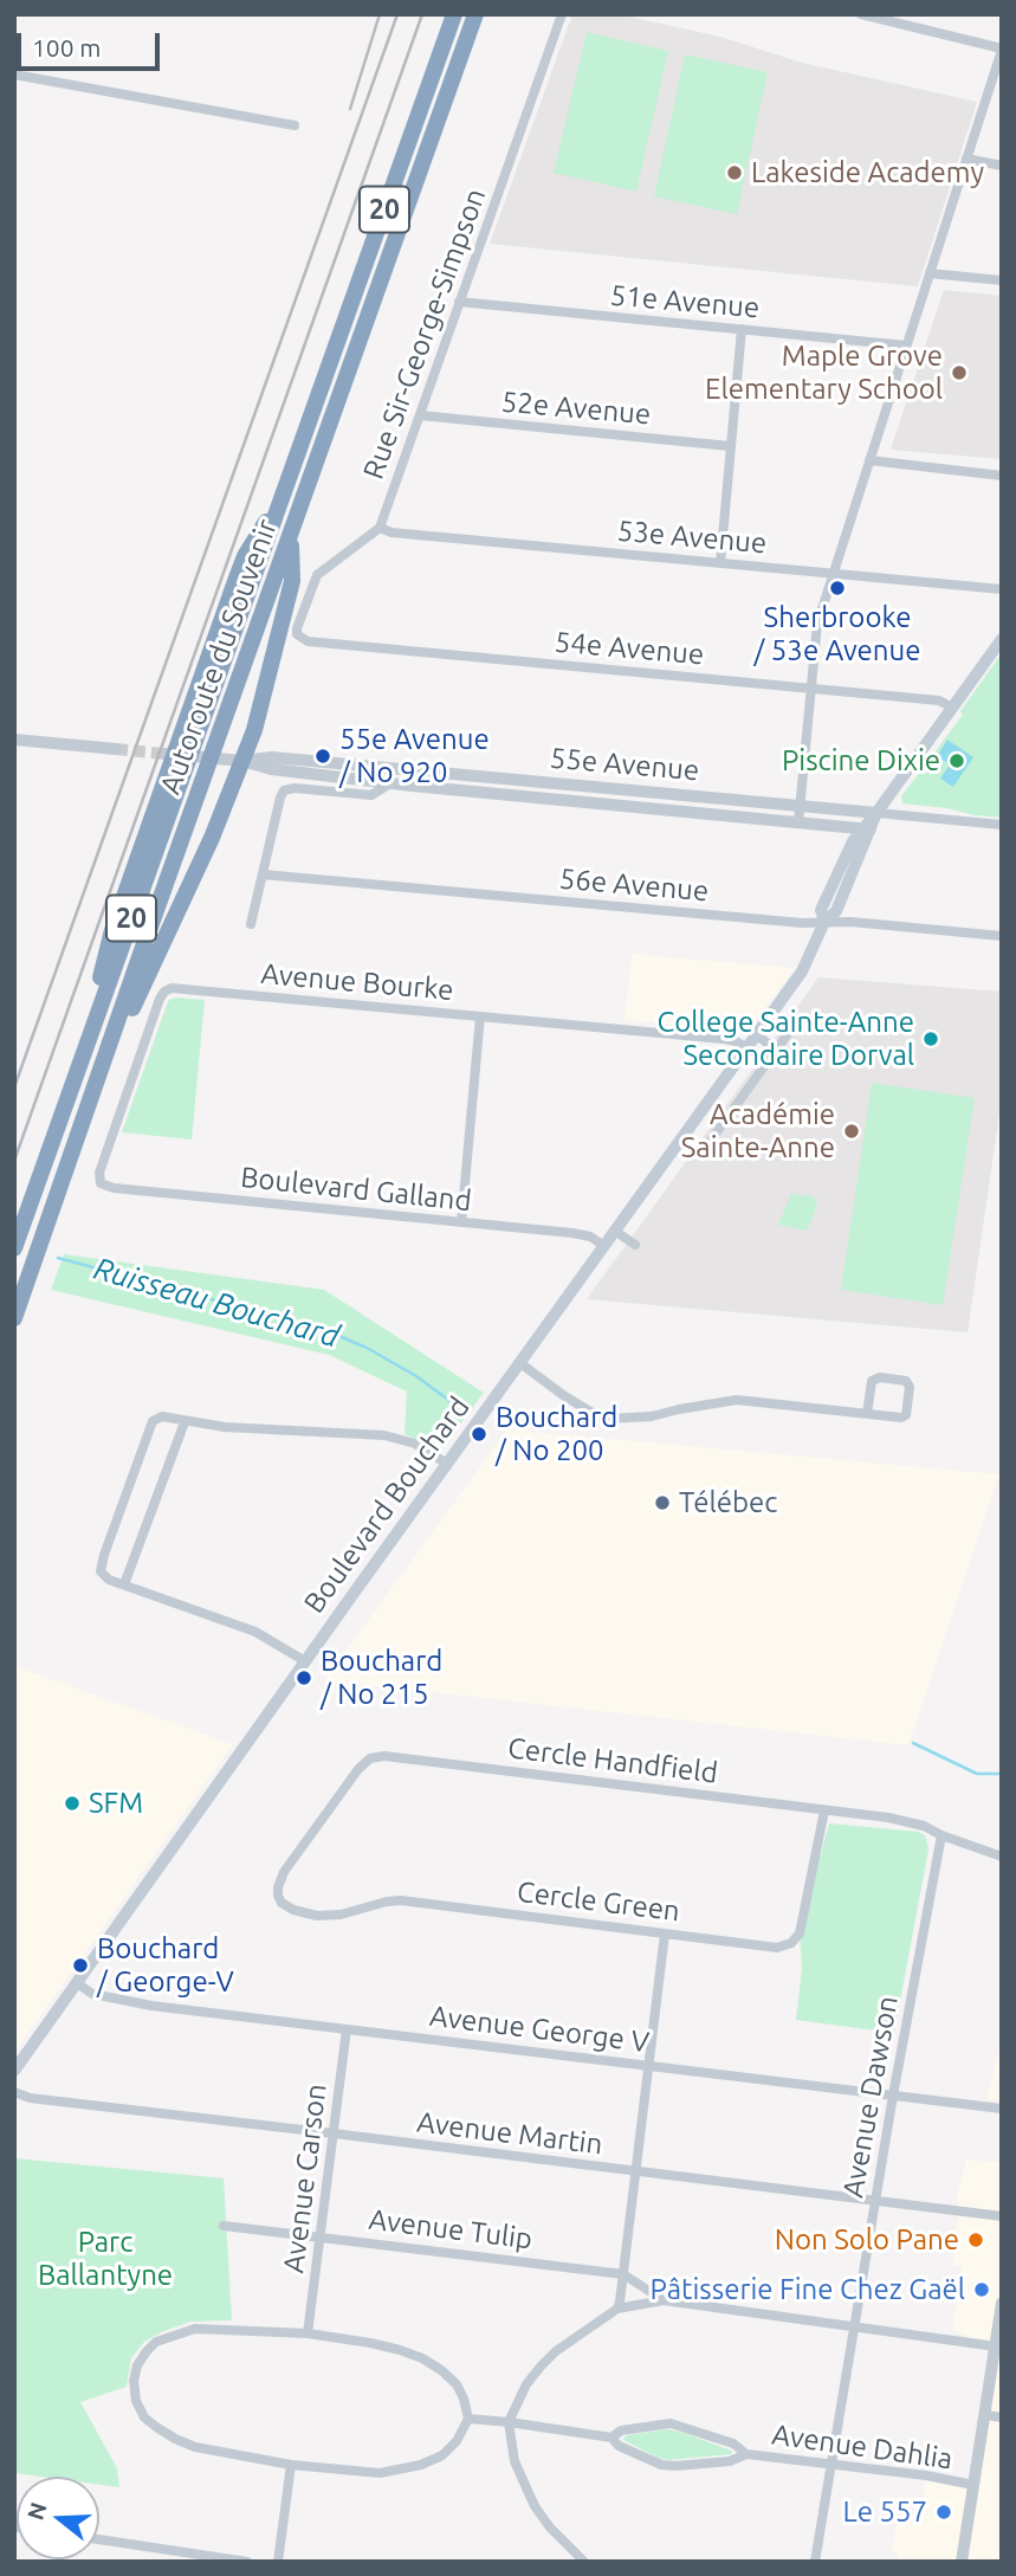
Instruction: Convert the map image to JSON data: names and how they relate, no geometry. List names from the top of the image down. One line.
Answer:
{"streets":{"highway":["20","Autoroute du Souvenir"],"main road":["Boulevard Bouchard"],"street":["51e Avenue","Rue Sir-George-Simpson","52e Avenue","53e Avenue","54e Avenue","55e Avenue","56e Avenue","Avenue Bourke","Boulevard Galland","Cercle Handfield","Cercle Green","Avenue George V","Avenue Dawson","Avenue Martin","Avenue Carson","Avenue Tulip","Avenue Dahlia"]},"crossings":[["51e Avenue","Rue Sir-George-Simpson"],["Rue Sir-George-Simpson","52e Avenue"],["Rue Sir-George-Simpson","53e Avenue"],["Rue Sir-George-Simpson","54e Avenue"],["53e Avenue","54e Avenue"],["54e Avenue","Boulevard Bouchard"],["55e Avenue","56e Avenue"],["55e Avenue","Boulevard Bouchard"],["56e Avenue","Boulevard Bouchard"],["Avenue Bourke","Boulevard Galland"],["Avenue Bourke","Boulevard Bouchard"],["Boulevard Galland","Boulevard Bouchard"],["Boulevard Bouchard","Avenue George V"],["Cercle Handfield","Cercle Green"],["Cercle Handfield","Avenue Dawson"],["Avenue George V","Avenue Dawson"],["Avenue George V","Avenue Carson"],["Avenue Dawson","Avenue Martin"],["Avenue Dawson","Avenue Tulip"],["Avenue Dawson","Avenue Dahlia"],["Avenue Martin","Avenue Carson"],["Avenue Carson","Avenue Tulip"]],"water":["Ruisseau Bouchard"],"parks":["Parc Ballantyne"],"places":["Lakeside Academy","Maple Grove Elementary School","Sherbrooke / 53e Avenue","55e Avenue / No 920","Piscine Dixie","College Sainte-Anne Secondaire Dorval","Académie Sainte-Anne","Bouchard / No 200","Télébec","Bouchard / No 215","SFM","Bouchard / George-V","Non Solo Pane","Pâtisserie Fine Chez Gaël","Le 557"],"scale_bar":"100 m","north":"left"}
